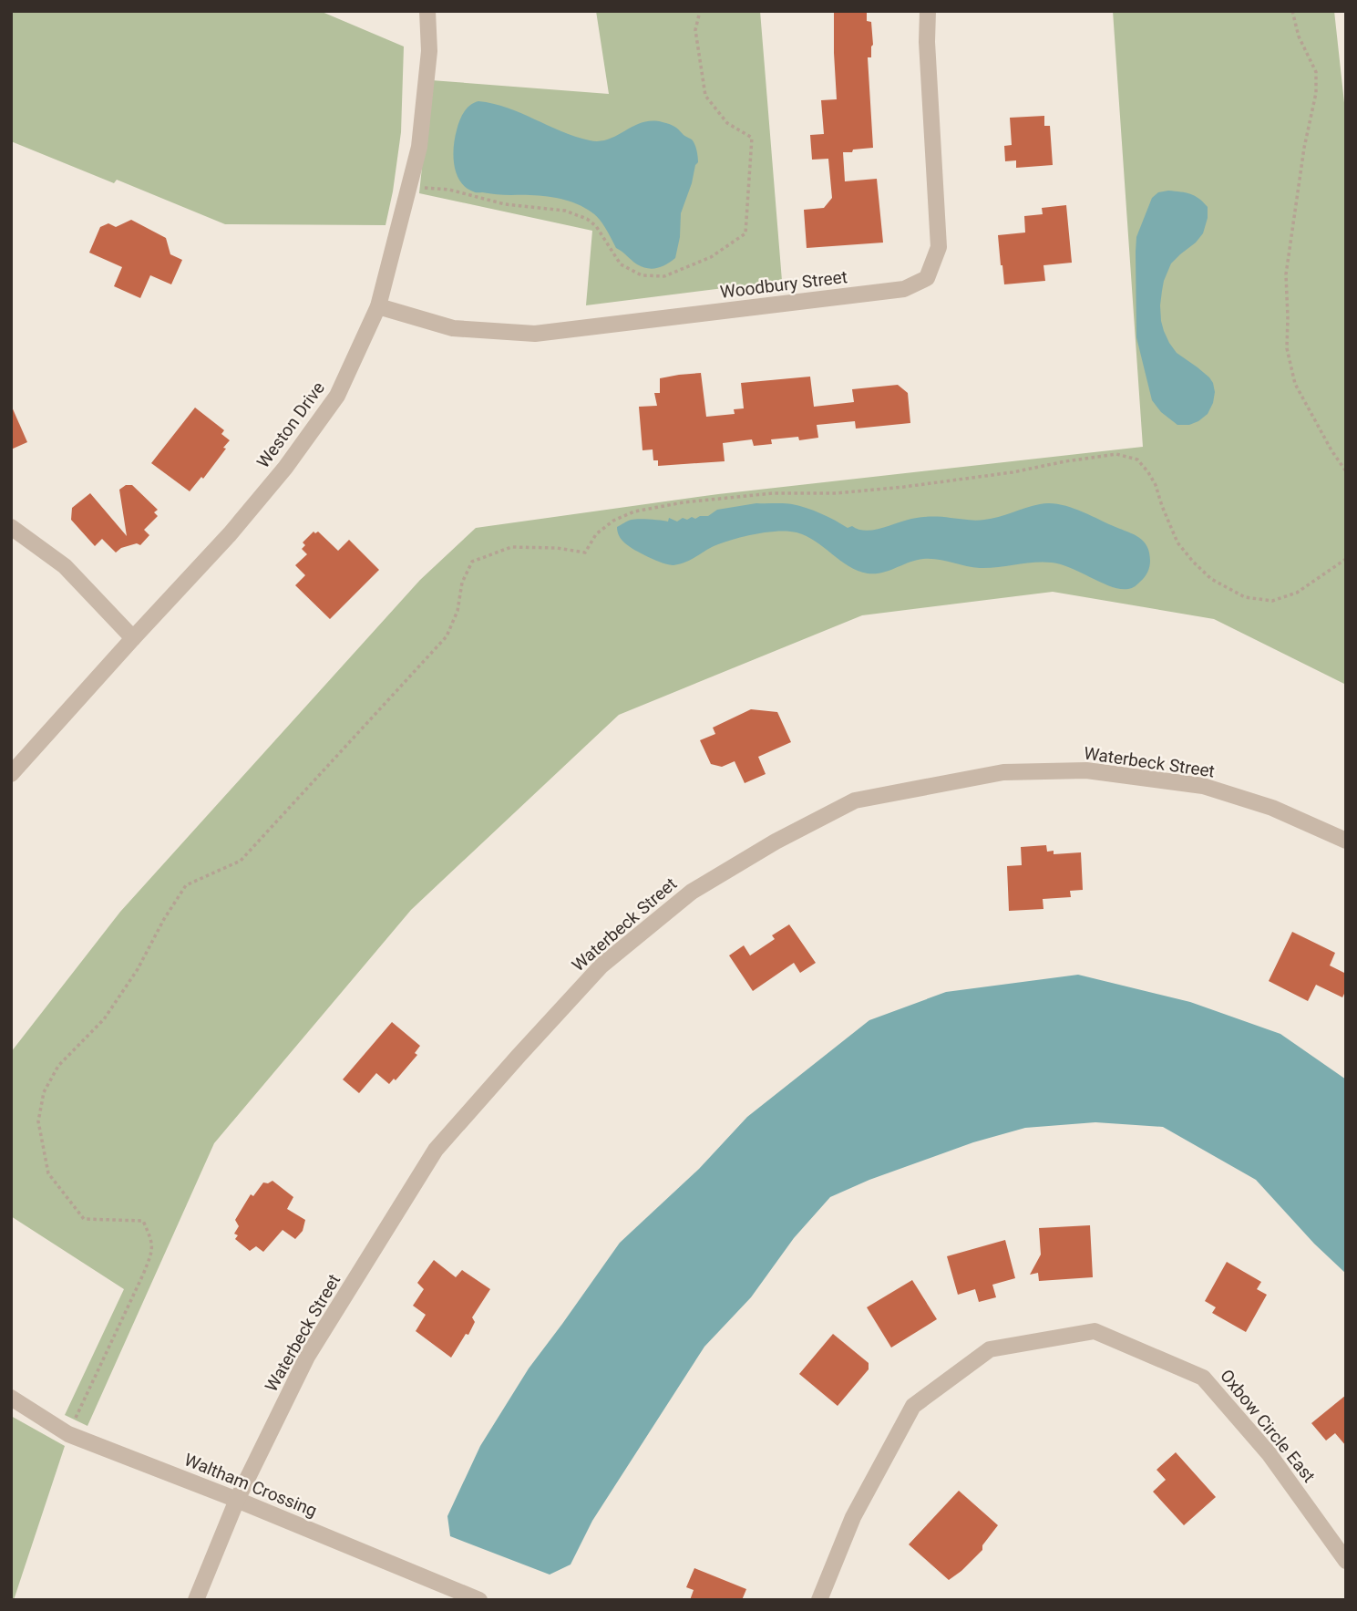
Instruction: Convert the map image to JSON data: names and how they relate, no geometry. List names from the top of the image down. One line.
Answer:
{"streets":{"street":["Woodbury Street","Weston Drive","Waterbeck Street","Oxbow Circle East","Waltham Crossing"]},"crossings":[["Woodbury Street","Weston Drive"],["Waterbeck Street","Waltham Crossing"]]}
